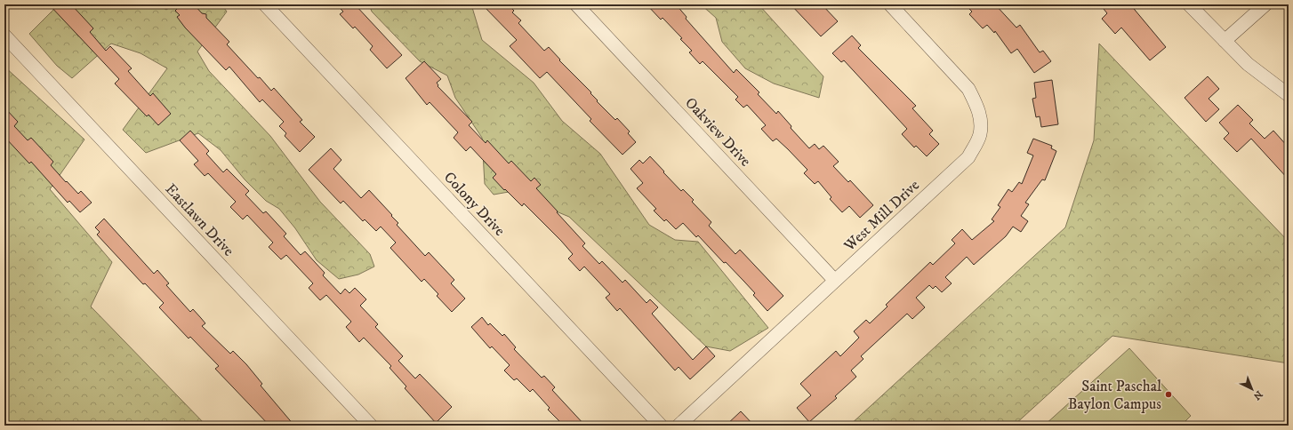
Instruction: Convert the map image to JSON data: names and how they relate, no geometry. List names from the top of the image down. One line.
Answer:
{"streets":{"street":["Oakview Drive","Colony Drive","West Mill Drive","Eastlawn Drive"]},"crossings":[["Oakview Drive","West Mill Drive"]],"places":["Saint Paschal Baylon Campus"],"north":"bottom right"}
